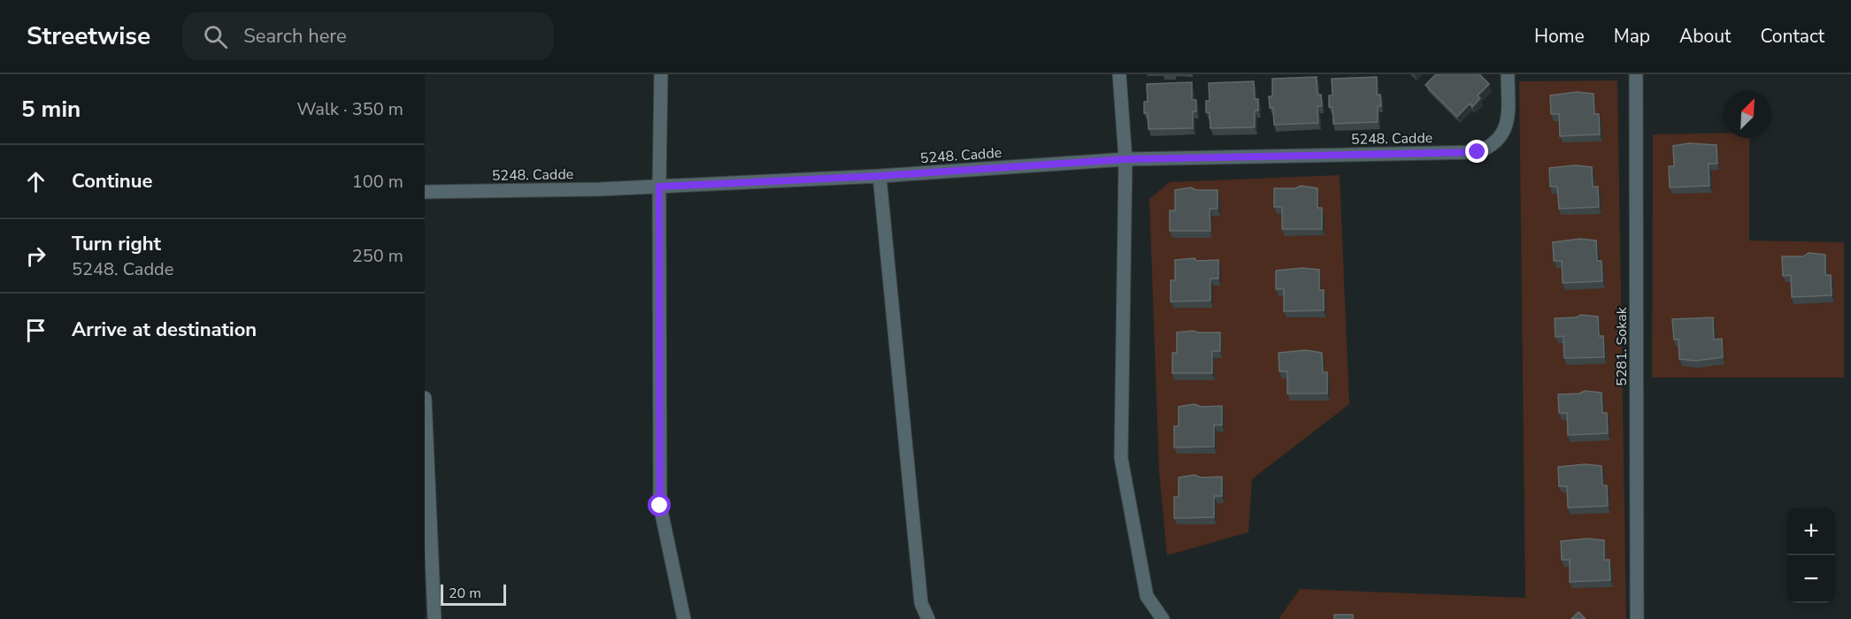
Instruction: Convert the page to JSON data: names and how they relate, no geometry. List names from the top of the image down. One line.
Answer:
{"streets":{"street":["5248. Cadde","5281. Sokak"]},"scale_bar":"20 m","north":"top right","page":{"header":"Streetwise","search":"Search here","nav":["Home","Map","About","Contact"],"heading":["5 min","Walk · 350 m"],"list":[["Continue","100 m"],["Turn right","5248. Cadde","250 m"],"Arrive at destination"],"map_buttons":["+","−"],"scale":"20 m"}}
